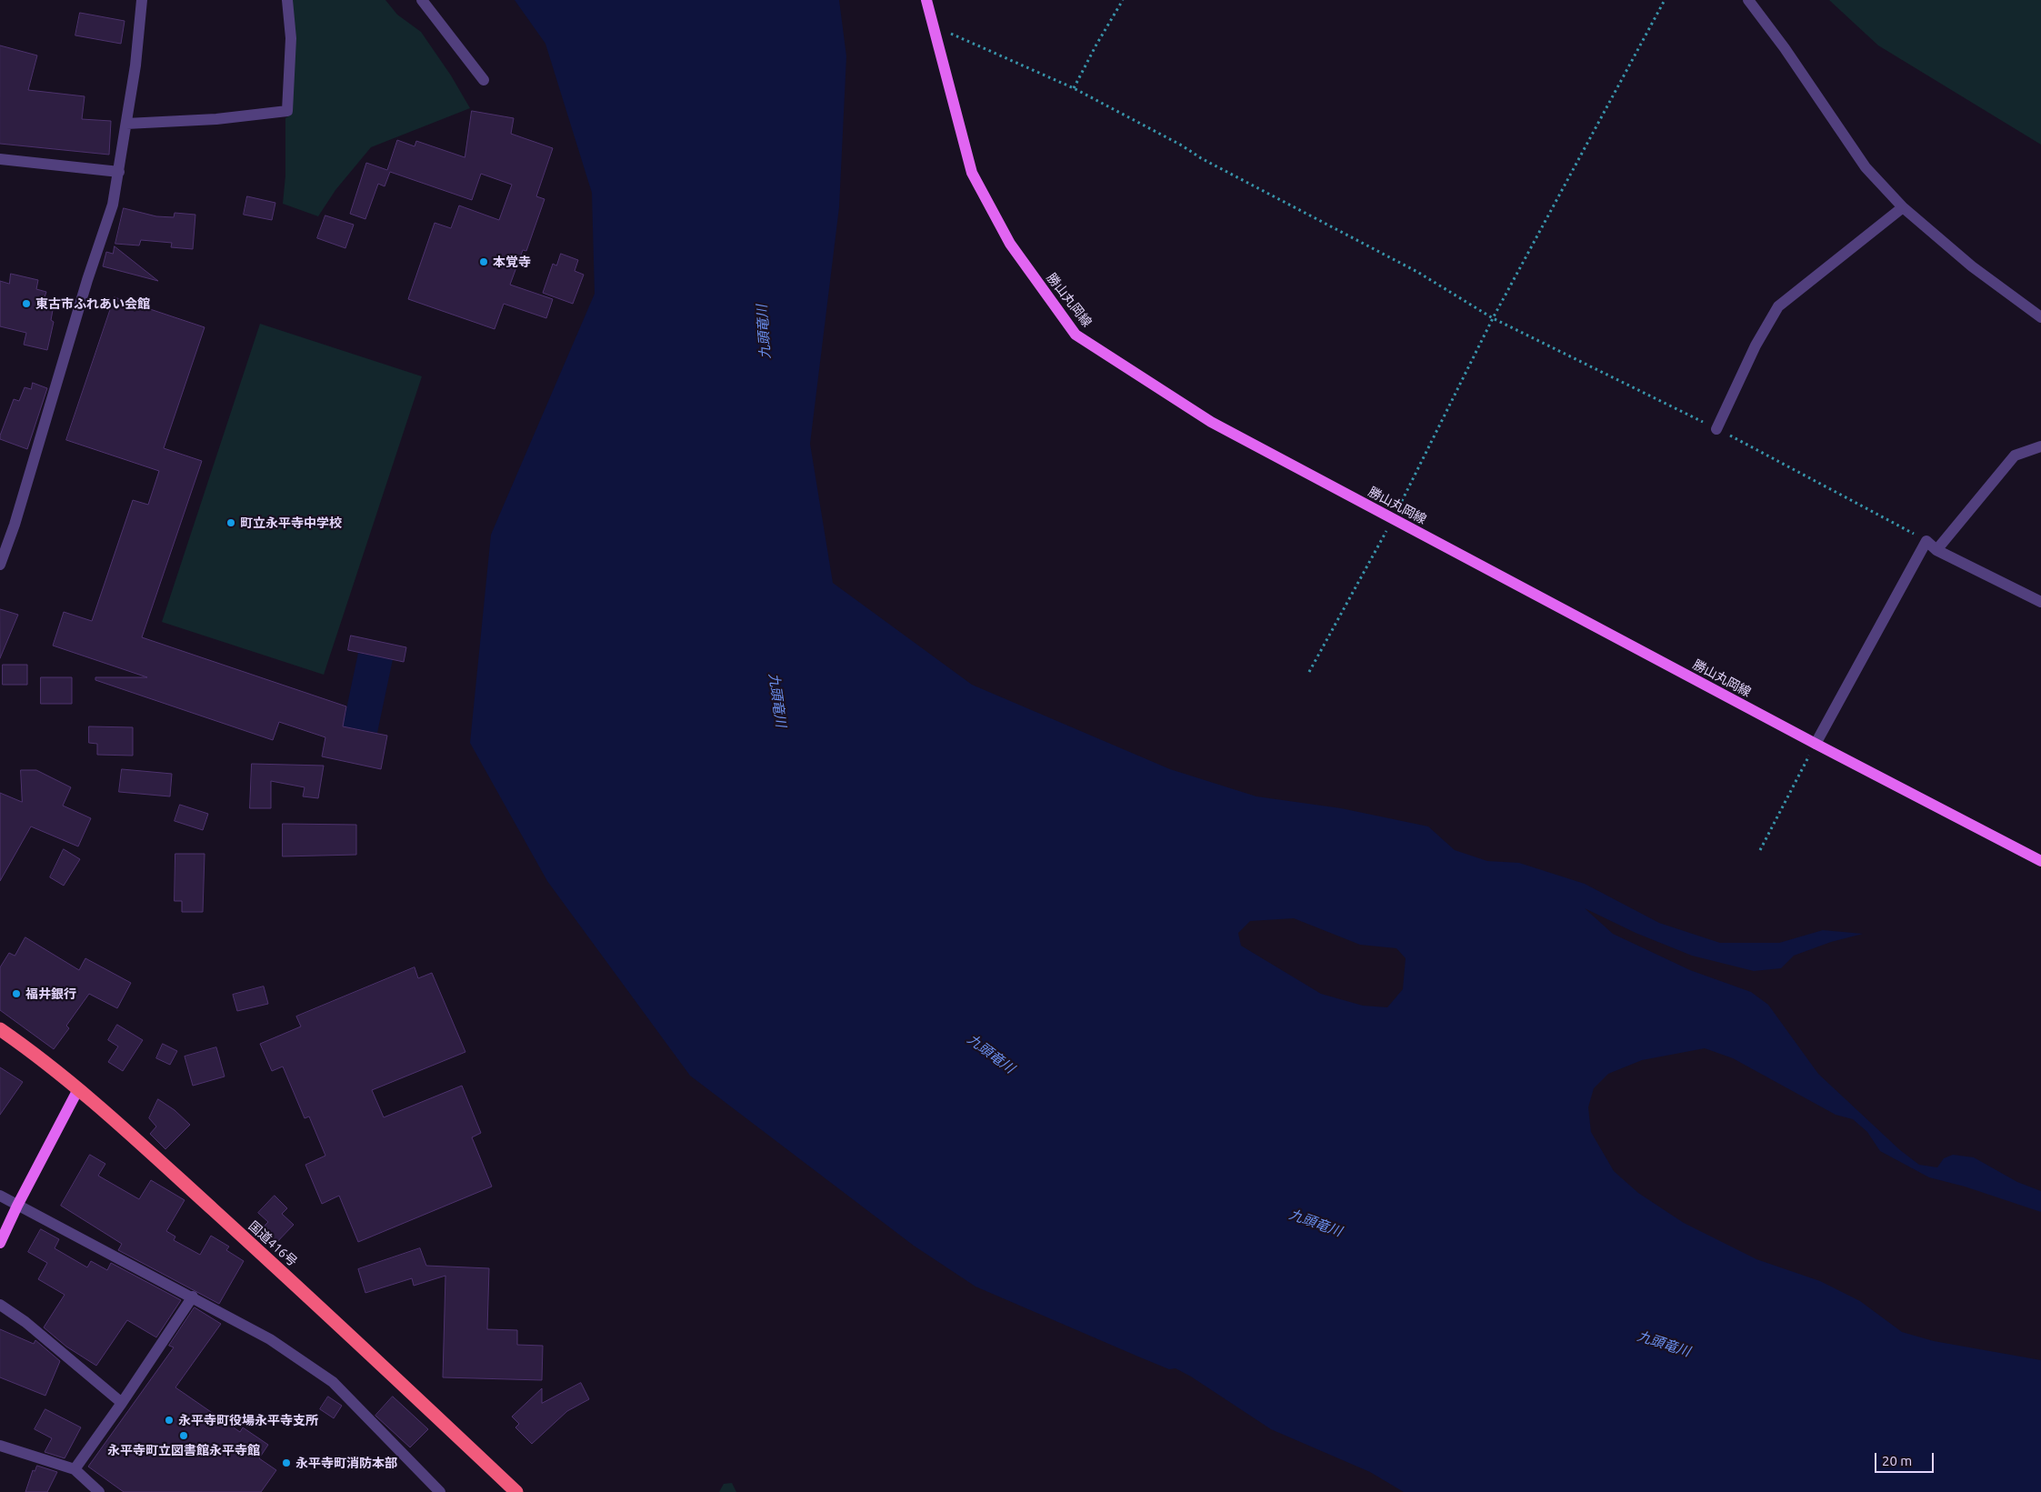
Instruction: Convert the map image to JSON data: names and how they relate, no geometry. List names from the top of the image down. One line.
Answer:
{"streets":{"highway":["国道416号"],"main road":["勝山丸岡線"]},"water":["九頭竜川"],"places":["本覚寺","東古市ふれあい会館","町立永平寺中学校","福井銀行","永平寺町役場永平寺支所","永平寺町立図書館永平寺館","永平寺町消防本部"],"scale_bar":"20 m"}
